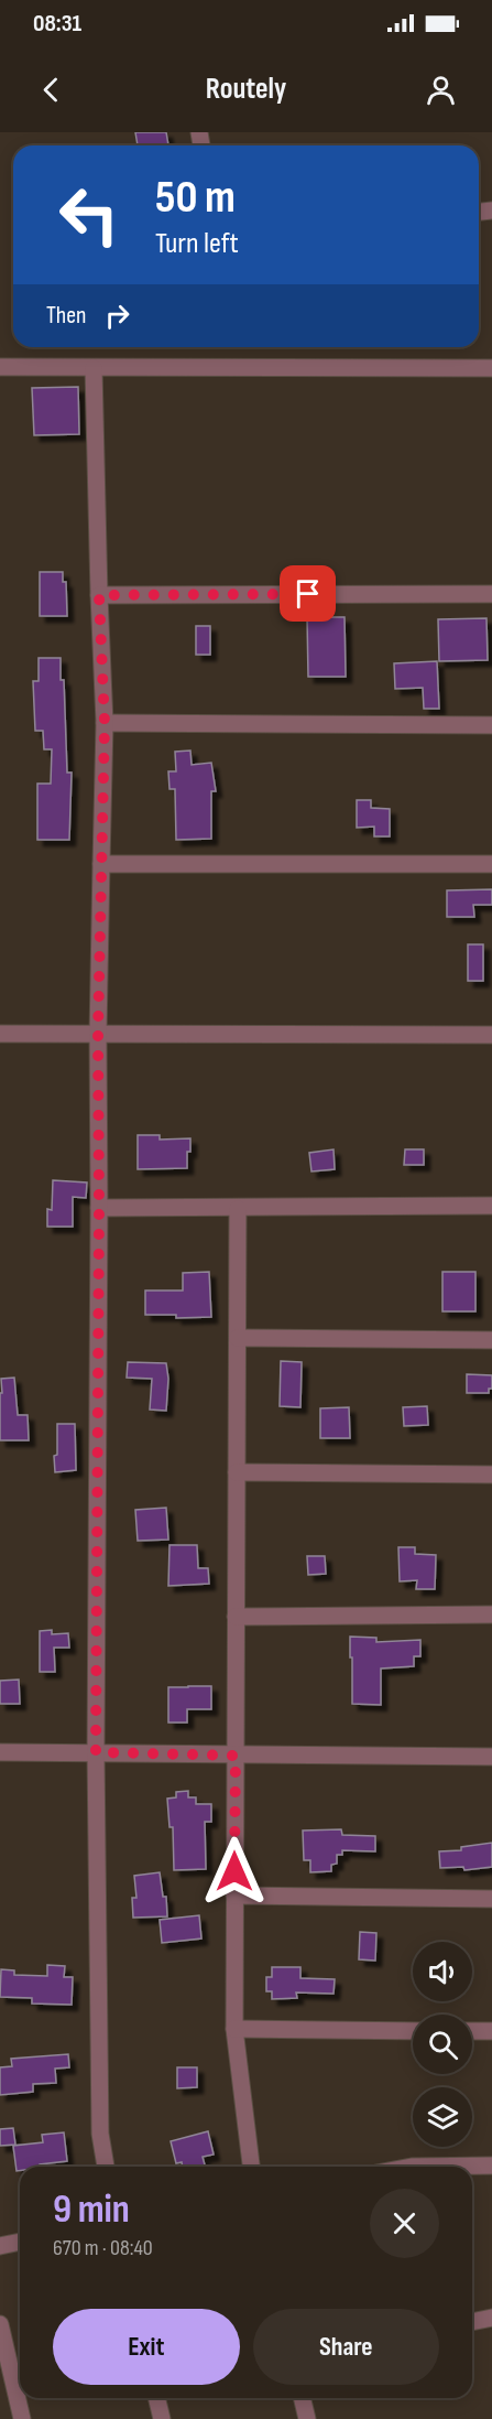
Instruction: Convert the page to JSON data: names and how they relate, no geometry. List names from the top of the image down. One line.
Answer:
{"page":{"status":"08:31","header":"Routely","turn":["50 m","Turn left"],"then":"Then","heading":["9 min","670 m · 08:40"],"buttons":["Exit","Share"]}}
